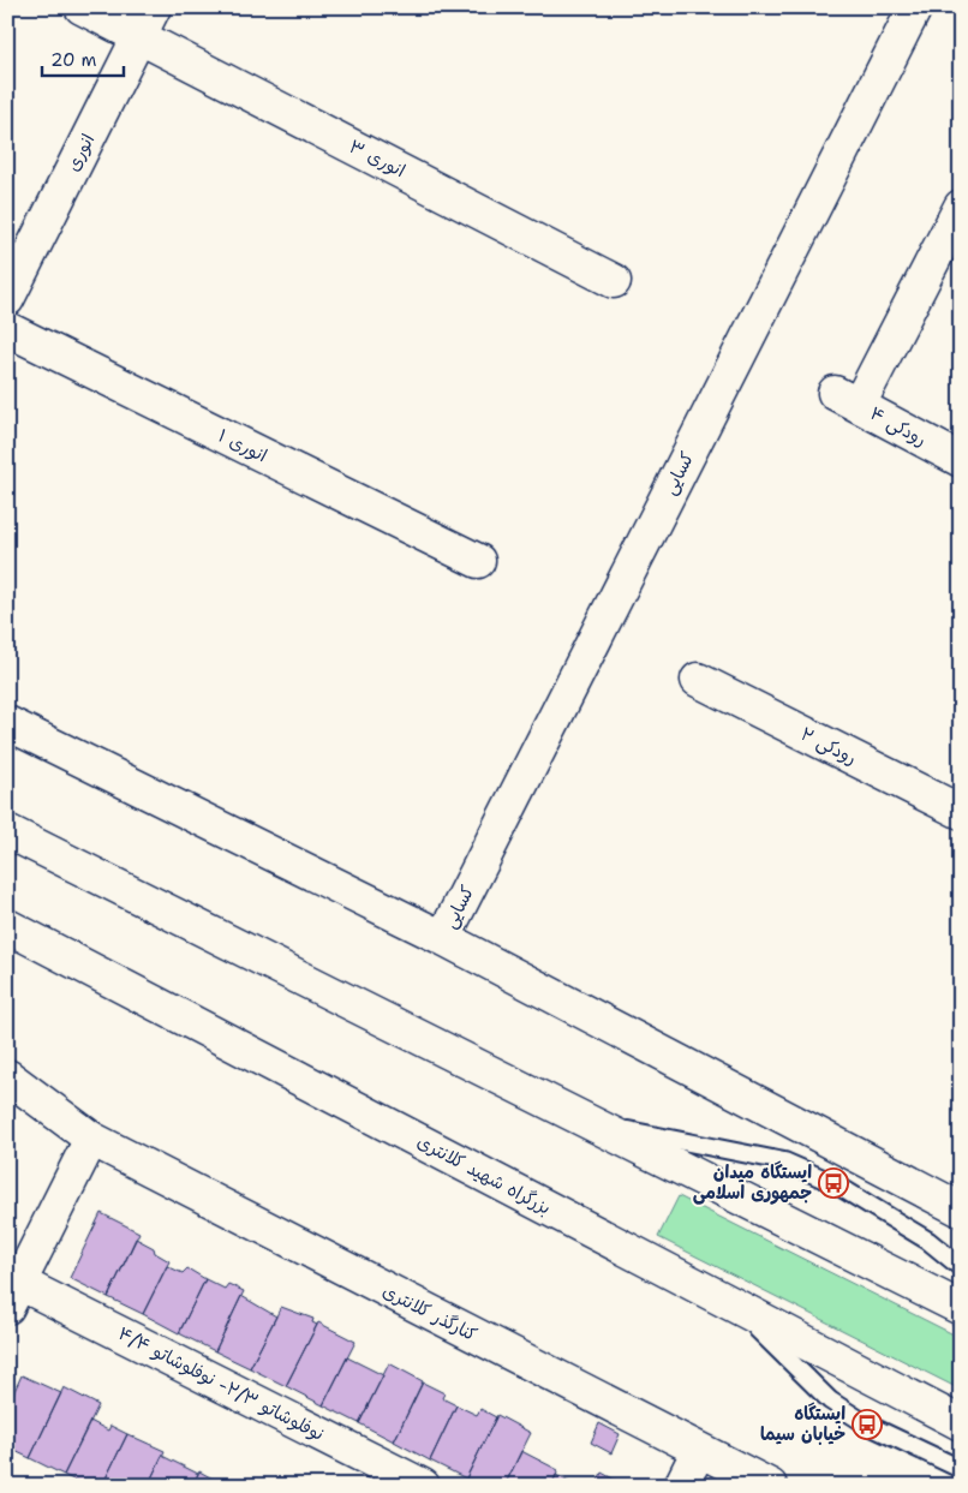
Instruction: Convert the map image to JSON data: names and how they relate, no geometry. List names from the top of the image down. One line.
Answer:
{"streets":{"main road":["انوری","انوری ۳","رودکی ۴","انوری ۱","کسایی","رودکی ۲","بزرگراه شهید کلانتری","کنارگذر کلانتری","نوفلوشاتو ۲/۳- نوفلوشاتو ۴/۴"]},"crossings":[["انوری","انوری ۳"]],"places":{"bus stop":["ایستگاه میدان جمهوری اسلامی","ایستگاه خیابان سیما"]},"scale_bar":"20 m"}
